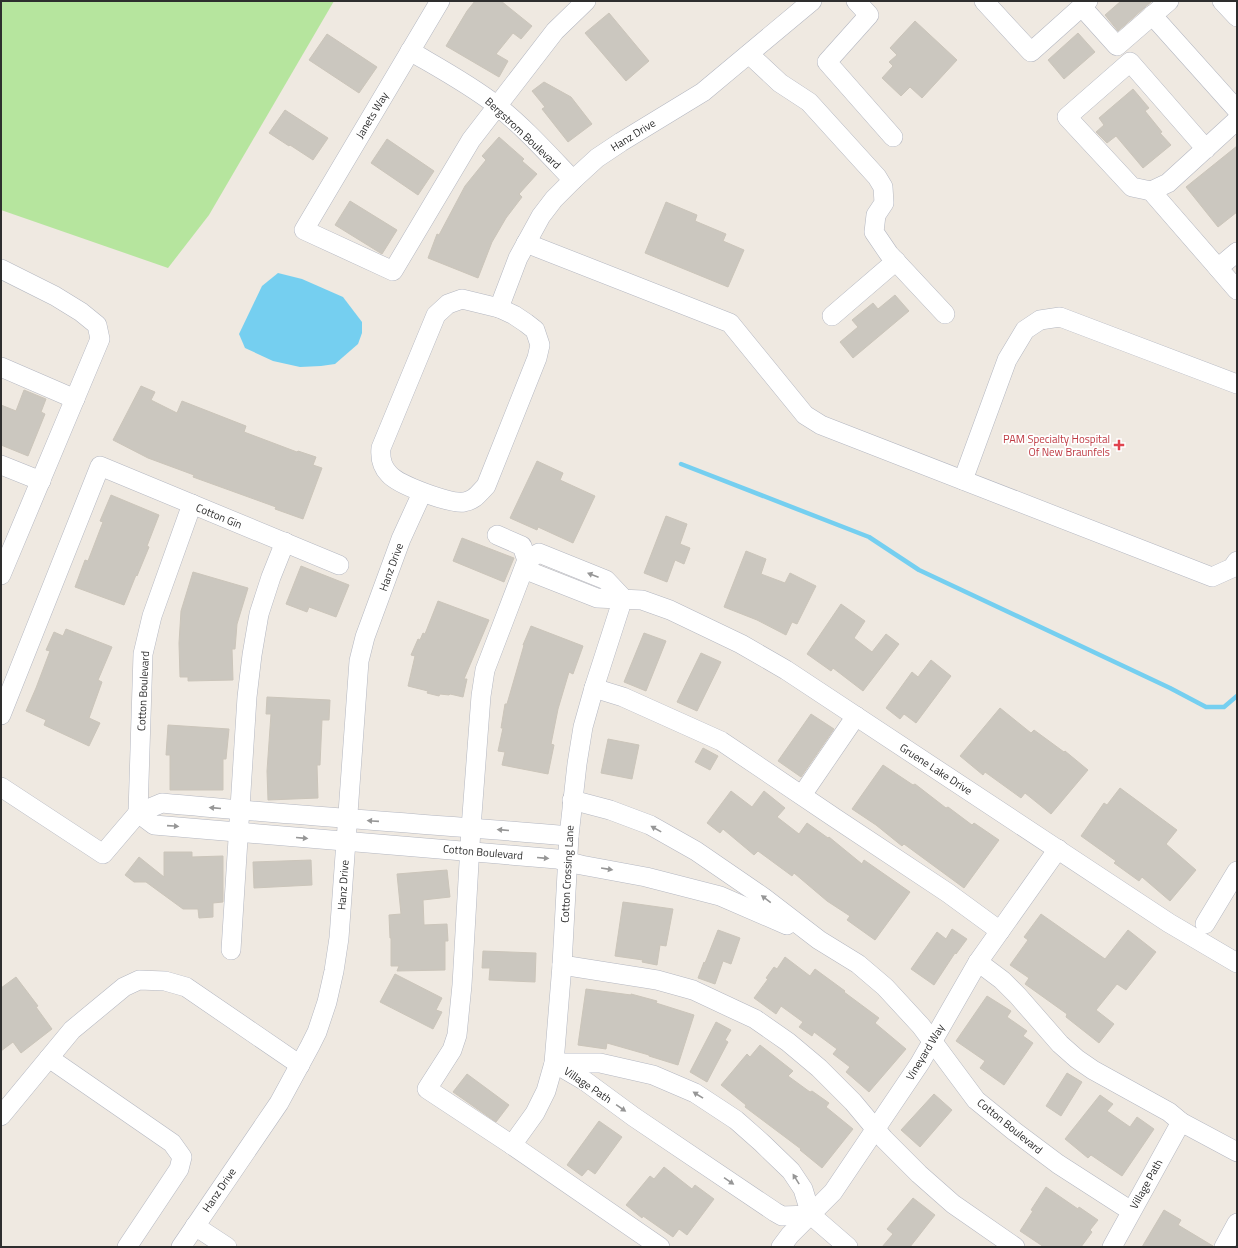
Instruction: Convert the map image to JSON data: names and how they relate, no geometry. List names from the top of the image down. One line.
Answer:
{"streets":{"street":["Janets Way","Bergstrom Boulevard","Hanz Drive","Cotton Gin","Cotton Boulevard","Gruene Lake Drive","Cotton Crossing Lane","Vineyard Way","Village Path"]},"crossings":[["Janets Way","Bergstrom Boulevard"],["Bergstrom Boulevard","Hanz Drive"],["Hanz Drive","Cotton Boulevard"],["Cotton Gin","Cotton Boulevard"],["Cotton Boulevard","Cotton Crossing Lane"],["Cotton Boulevard","Vineyard Way"],["Cotton Boulevard","Village Path"],["Gruene Lake Drive","Cotton Crossing Lane"],["Gruene Lake Drive","Vineyard Way"],["Cotton Crossing Lane","Village Path"],["Vineyard Way","Village Path"]],"places":{"health":["PAM Specialty Hospital Of New Braunfels"]}}
